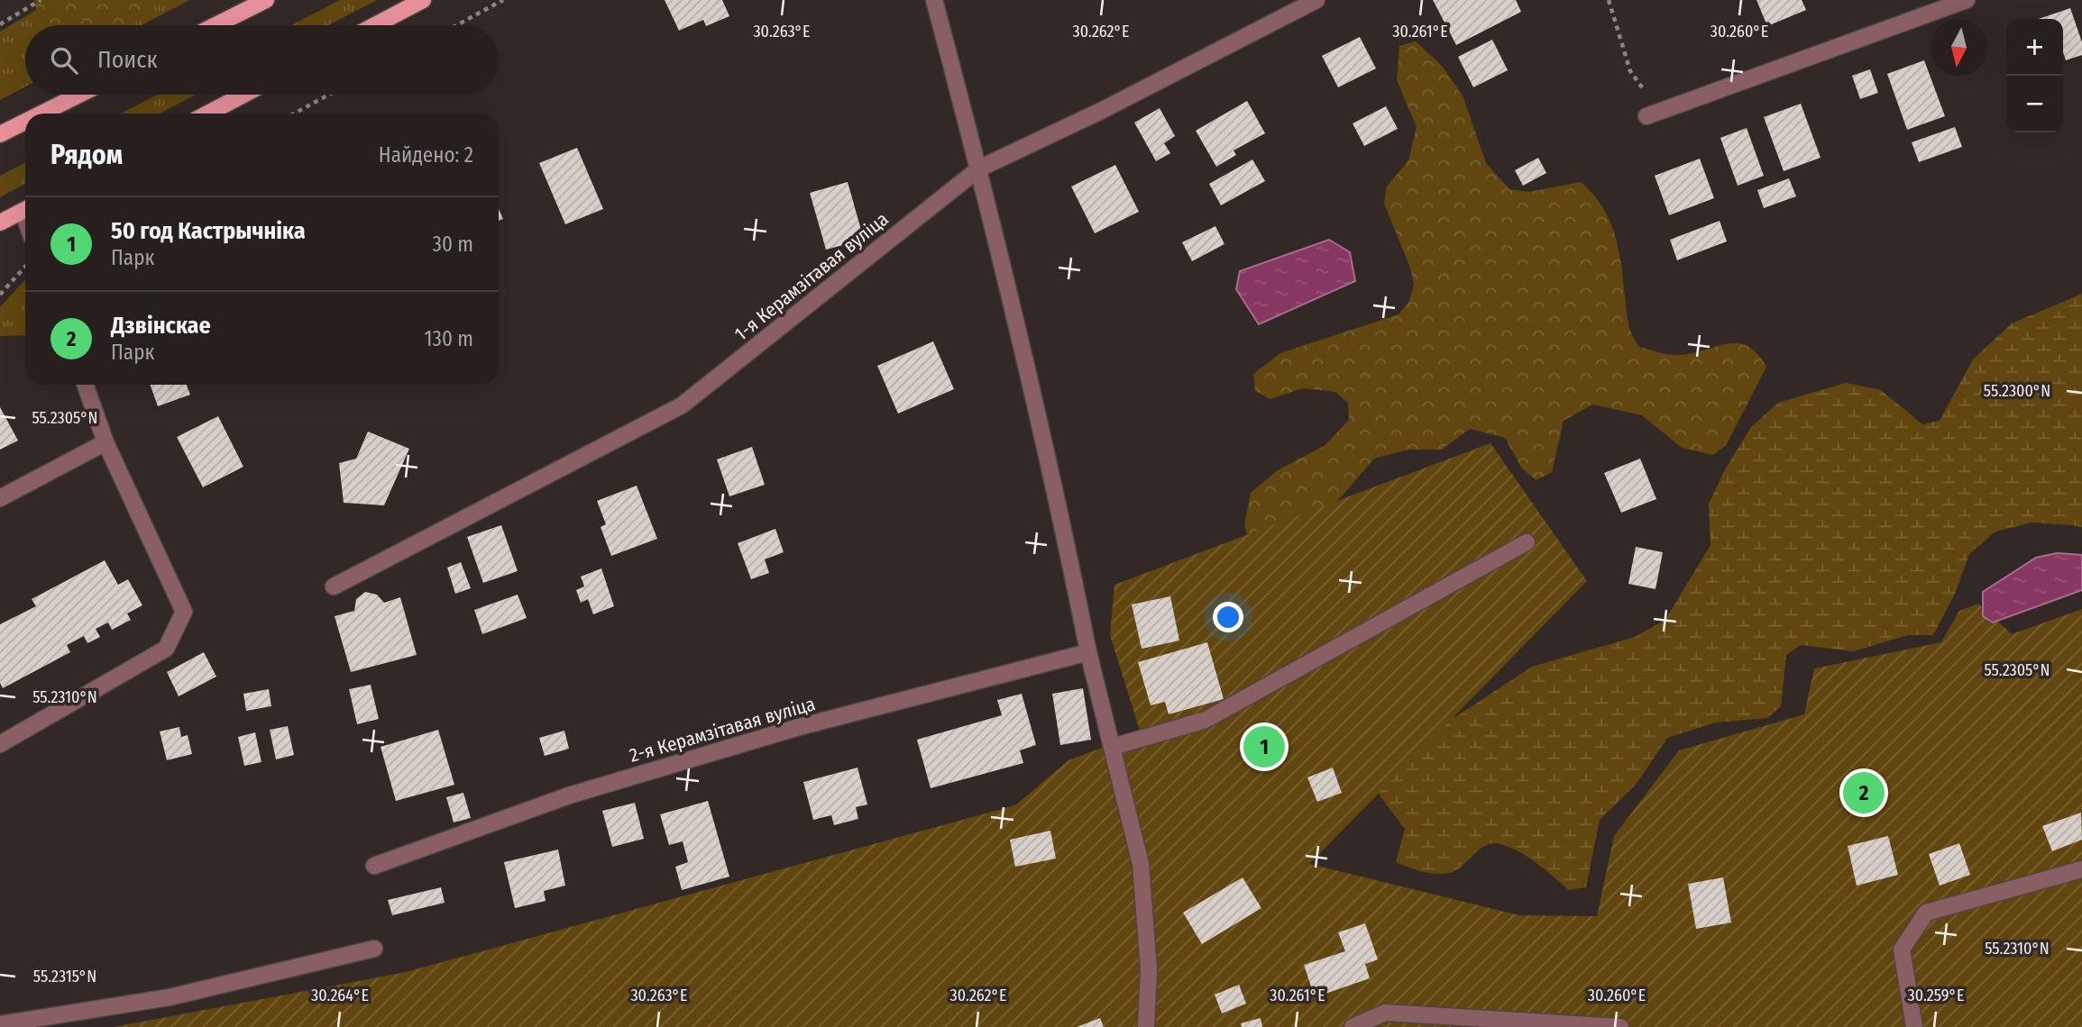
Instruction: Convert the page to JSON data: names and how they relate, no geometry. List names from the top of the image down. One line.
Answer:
{"streets":{"street":["1-я Керамзітавая вуліца","2-я Керамзітавая вуліца"]},"north":"bottom","page":{"map_buttons":["+","−"],"search":"Поиск","heading":["Рядом","Найдено: 2"],"list":[{"mark":"1","name":"50 год Кастрычніка","note":"Парк","value":"30 m"},{"mark":"2","name":"Дзвінскае","note":"Парк","value":"130 m"}],"pins":["1","2"]},"coordinates":["30.263°E","30.262°E","30.261°E","30.260°E","55.2300°N","55.2305°N","55.2310°N","55.2315°N","30.264°E","30.259°E"]}
